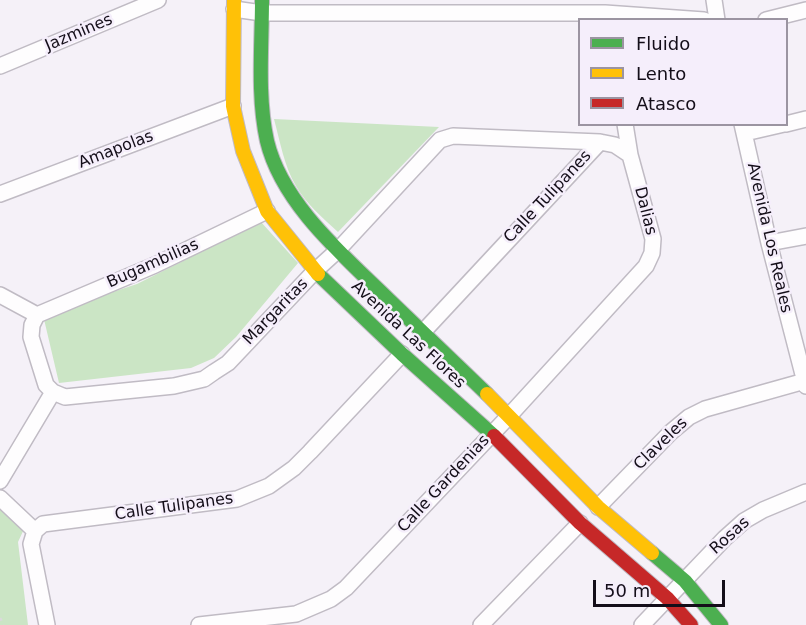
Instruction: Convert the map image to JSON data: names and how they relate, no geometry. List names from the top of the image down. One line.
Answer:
{"streets":{"street":["Jazmines","Amapolas","Calle Tulipanes","Dalias","Avenida Los Reales","Bugambilias","Margaritas","Avenida Las Flores","Claveles","Calle Gardenias","Rosas"]},"crossings":[["Amapolas","Avenida Las Flores"],["Calle Tulipanes","Margaritas"],["Calle Tulipanes","Avenida Las Flores"],["Dalias","Calle Gardenias"],["Avenida Los Reales","Claveles"],["Bugambilias","Avenida Las Flores"],["Margaritas","Avenida Las Flores"],["Avenida Las Flores","Claveles"],["Avenida Las Flores","Calle Gardenias"],["Avenida Las Flores","Rosas"]],"legend":["Fluido","Lento","Atasco"],"scale_bar":"50 m"}
